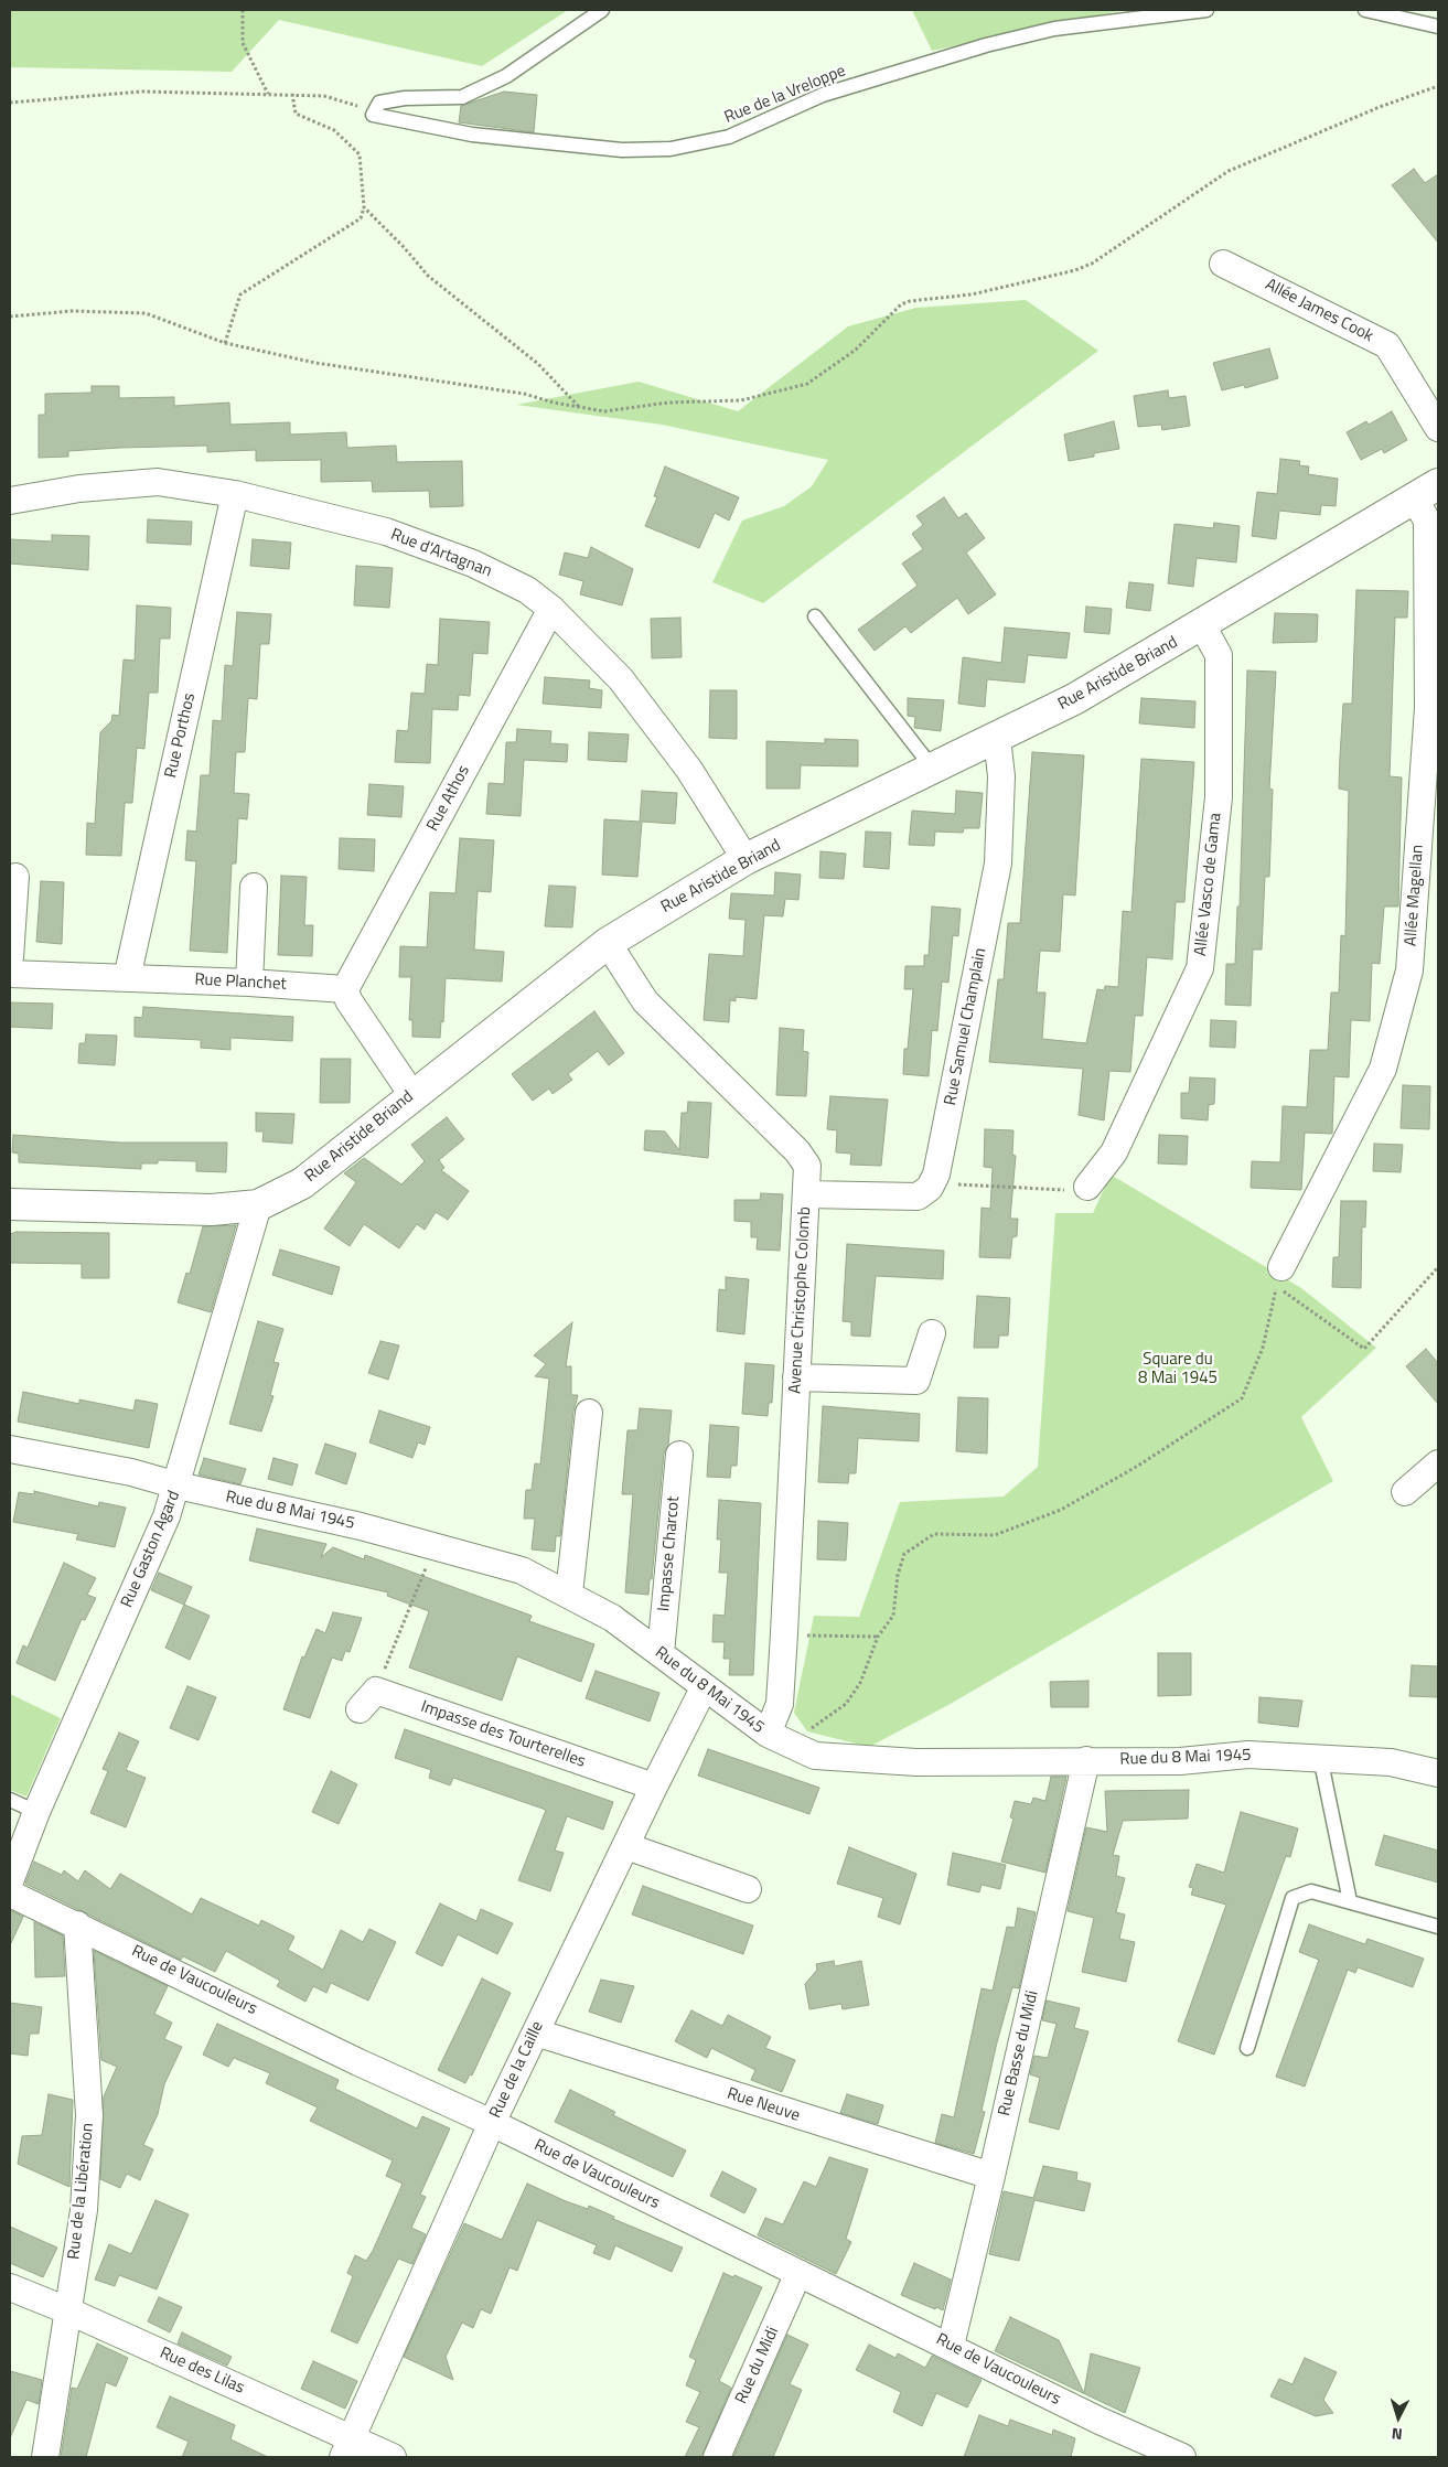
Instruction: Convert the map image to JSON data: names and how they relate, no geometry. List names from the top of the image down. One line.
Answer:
{"streets":{"street":["Allée James Cook","Rue d'Artagnan","Rue Aristide Briand","Rue Porthos","Rue Athos","Allée Vasco de Gama","Allée Magellan","Rue Planchet","Rue Samuel Champlain","Avenue Christophe Colomb","Rue du 8 Mai 1945","Rue Gaston Agard","Impasse Charcot","Impasse des Tourterelles","Rue de Vaucouleurs","Rue Basse du Midi","Rue de la Caille","Rue Neuve","Rue de la Libération","Rue du Midi","Rue des Lilas"],"lane":["Rue de la Vreloppe"]},"crossings":[["Rue d'Artagnan","Rue Aristide Briand"],["Rue d'Artagnan","Rue Porthos"],["Rue d'Artagnan","Rue Athos"],["Rue Aristide Briand","Allée Vasco de Gama"],["Rue Aristide Briand","Allée Magellan"],["Rue Aristide Briand","Rue Samuel Champlain"],["Rue Aristide Briand","Avenue Christophe Colomb"],["Rue Aristide Briand","Rue Gaston Agard"],["Rue Porthos","Rue Planchet"],["Rue Athos","Rue Planchet"],["Avenue Christophe Colomb","Rue du 8 Mai 1945"],["Rue du 8 Mai 1945","Rue Gaston Agard"],["Rue du 8 Mai 1945","Impasse Charcot"],["Rue du 8 Mai 1945","Rue Basse du Midi"],["Rue du 8 Mai 1945","Rue de la Caille"],["Impasse des Tourterelles","Rue de la Caille"],["Rue de Vaucouleurs","Rue Basse du Midi"],["Rue de Vaucouleurs","Rue de la Caille"],["Rue de Vaucouleurs","Rue de la Libération"],["Rue de Vaucouleurs","Rue du Midi"],["Rue Basse du Midi","Rue Neuve"],["Rue de la Caille","Rue Neuve"],["Rue de la Caille","Rue des Lilas"],["Rue de la Libération","Rue des Lilas"]],"parks":["Square du 8 Mai 1945"],"north":"bottom"}
